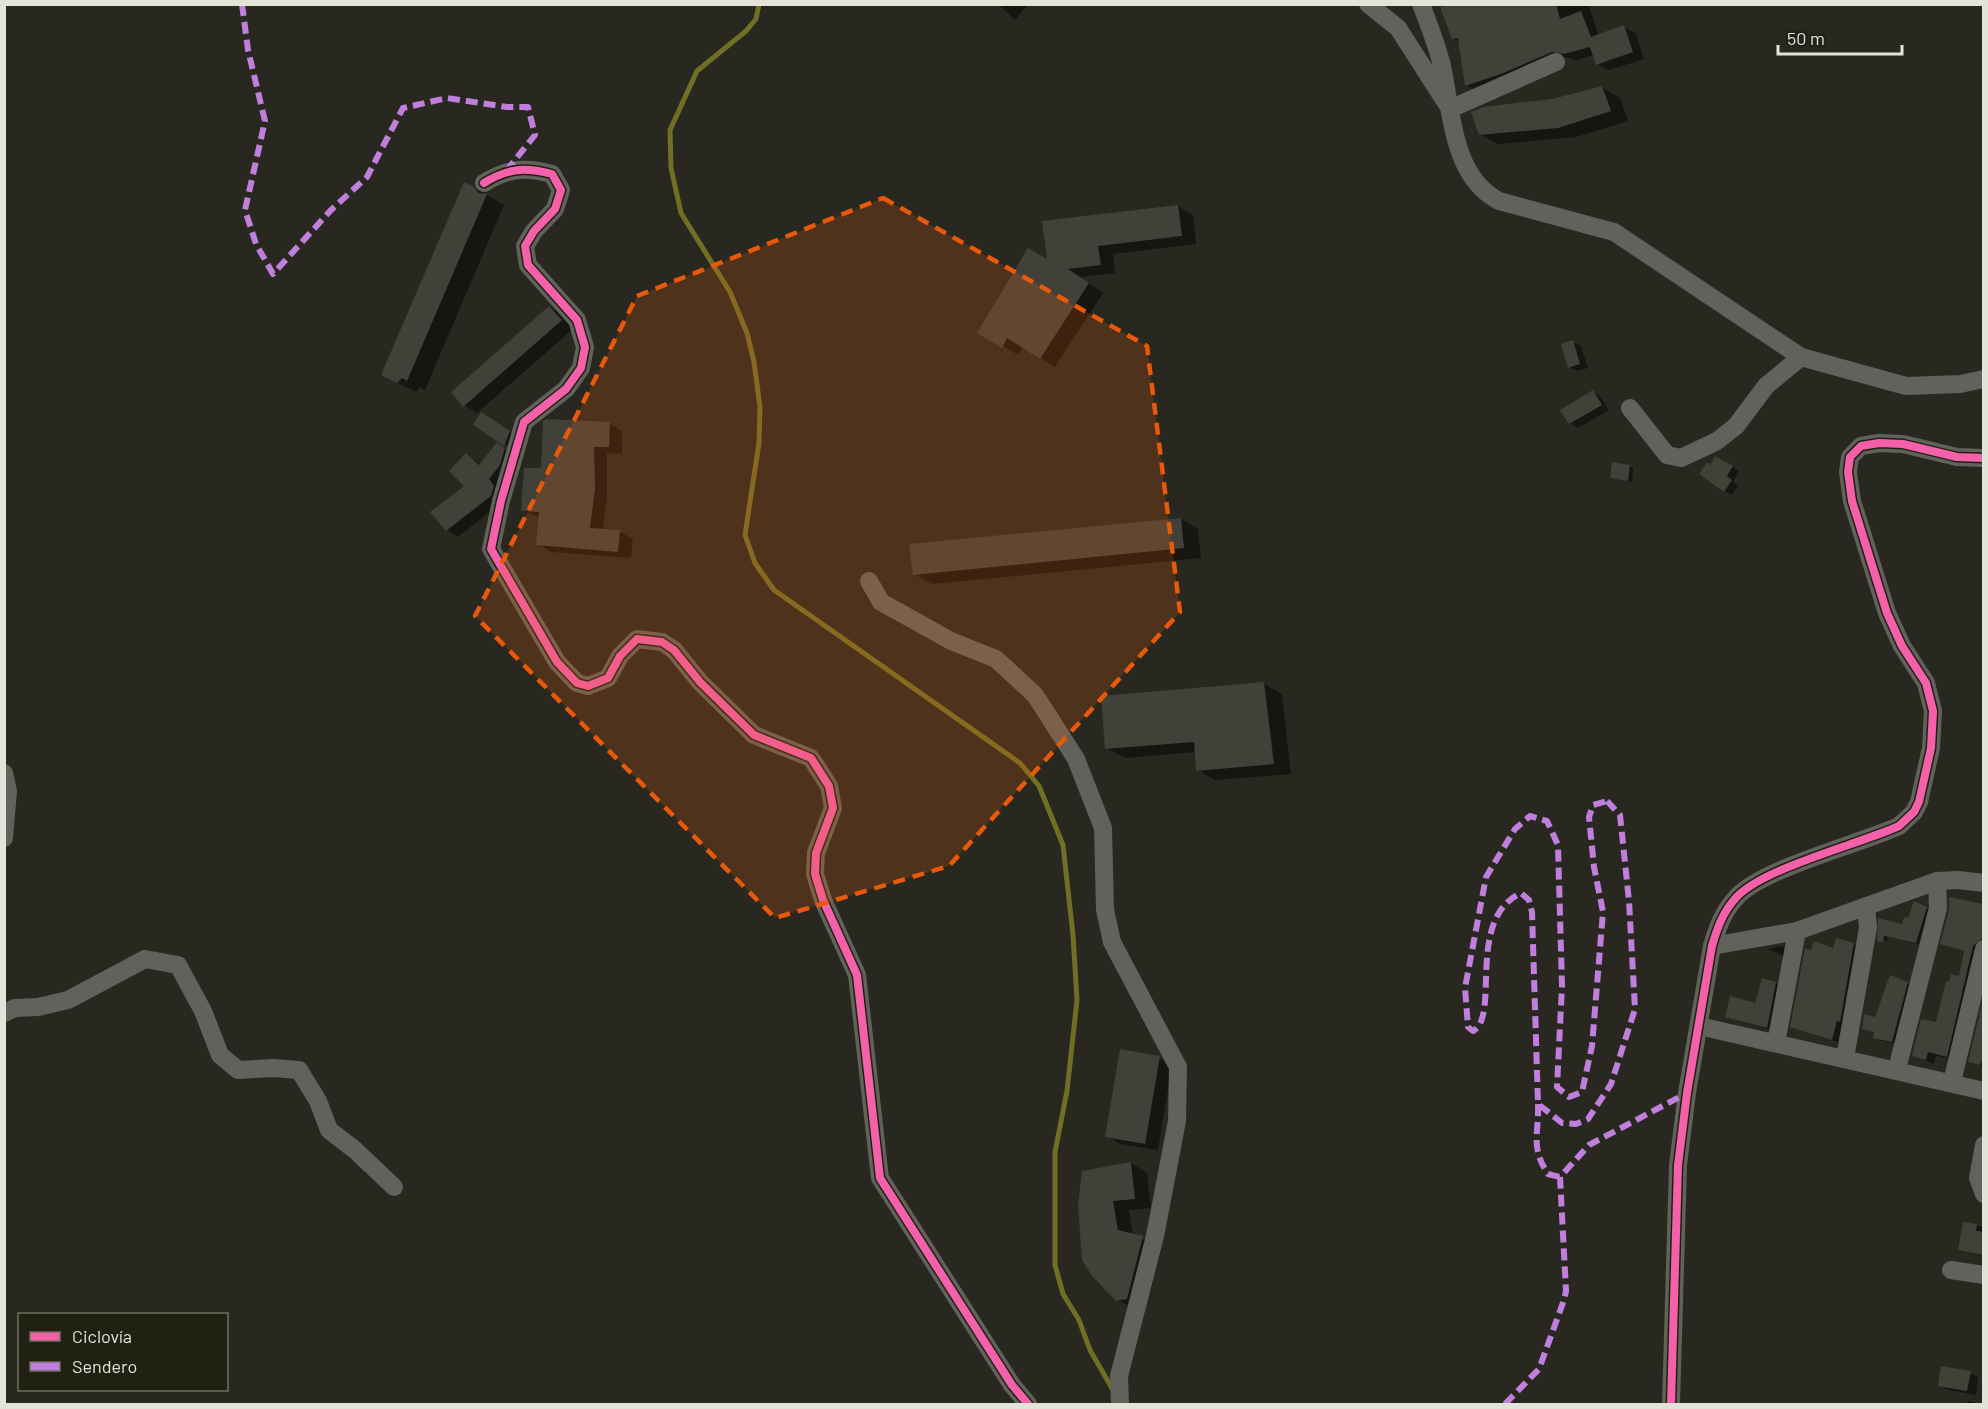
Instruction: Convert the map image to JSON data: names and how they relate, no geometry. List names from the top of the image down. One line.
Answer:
{"legend":["Ciclovía","Sendero"],"scale_bar":"50 m"}
